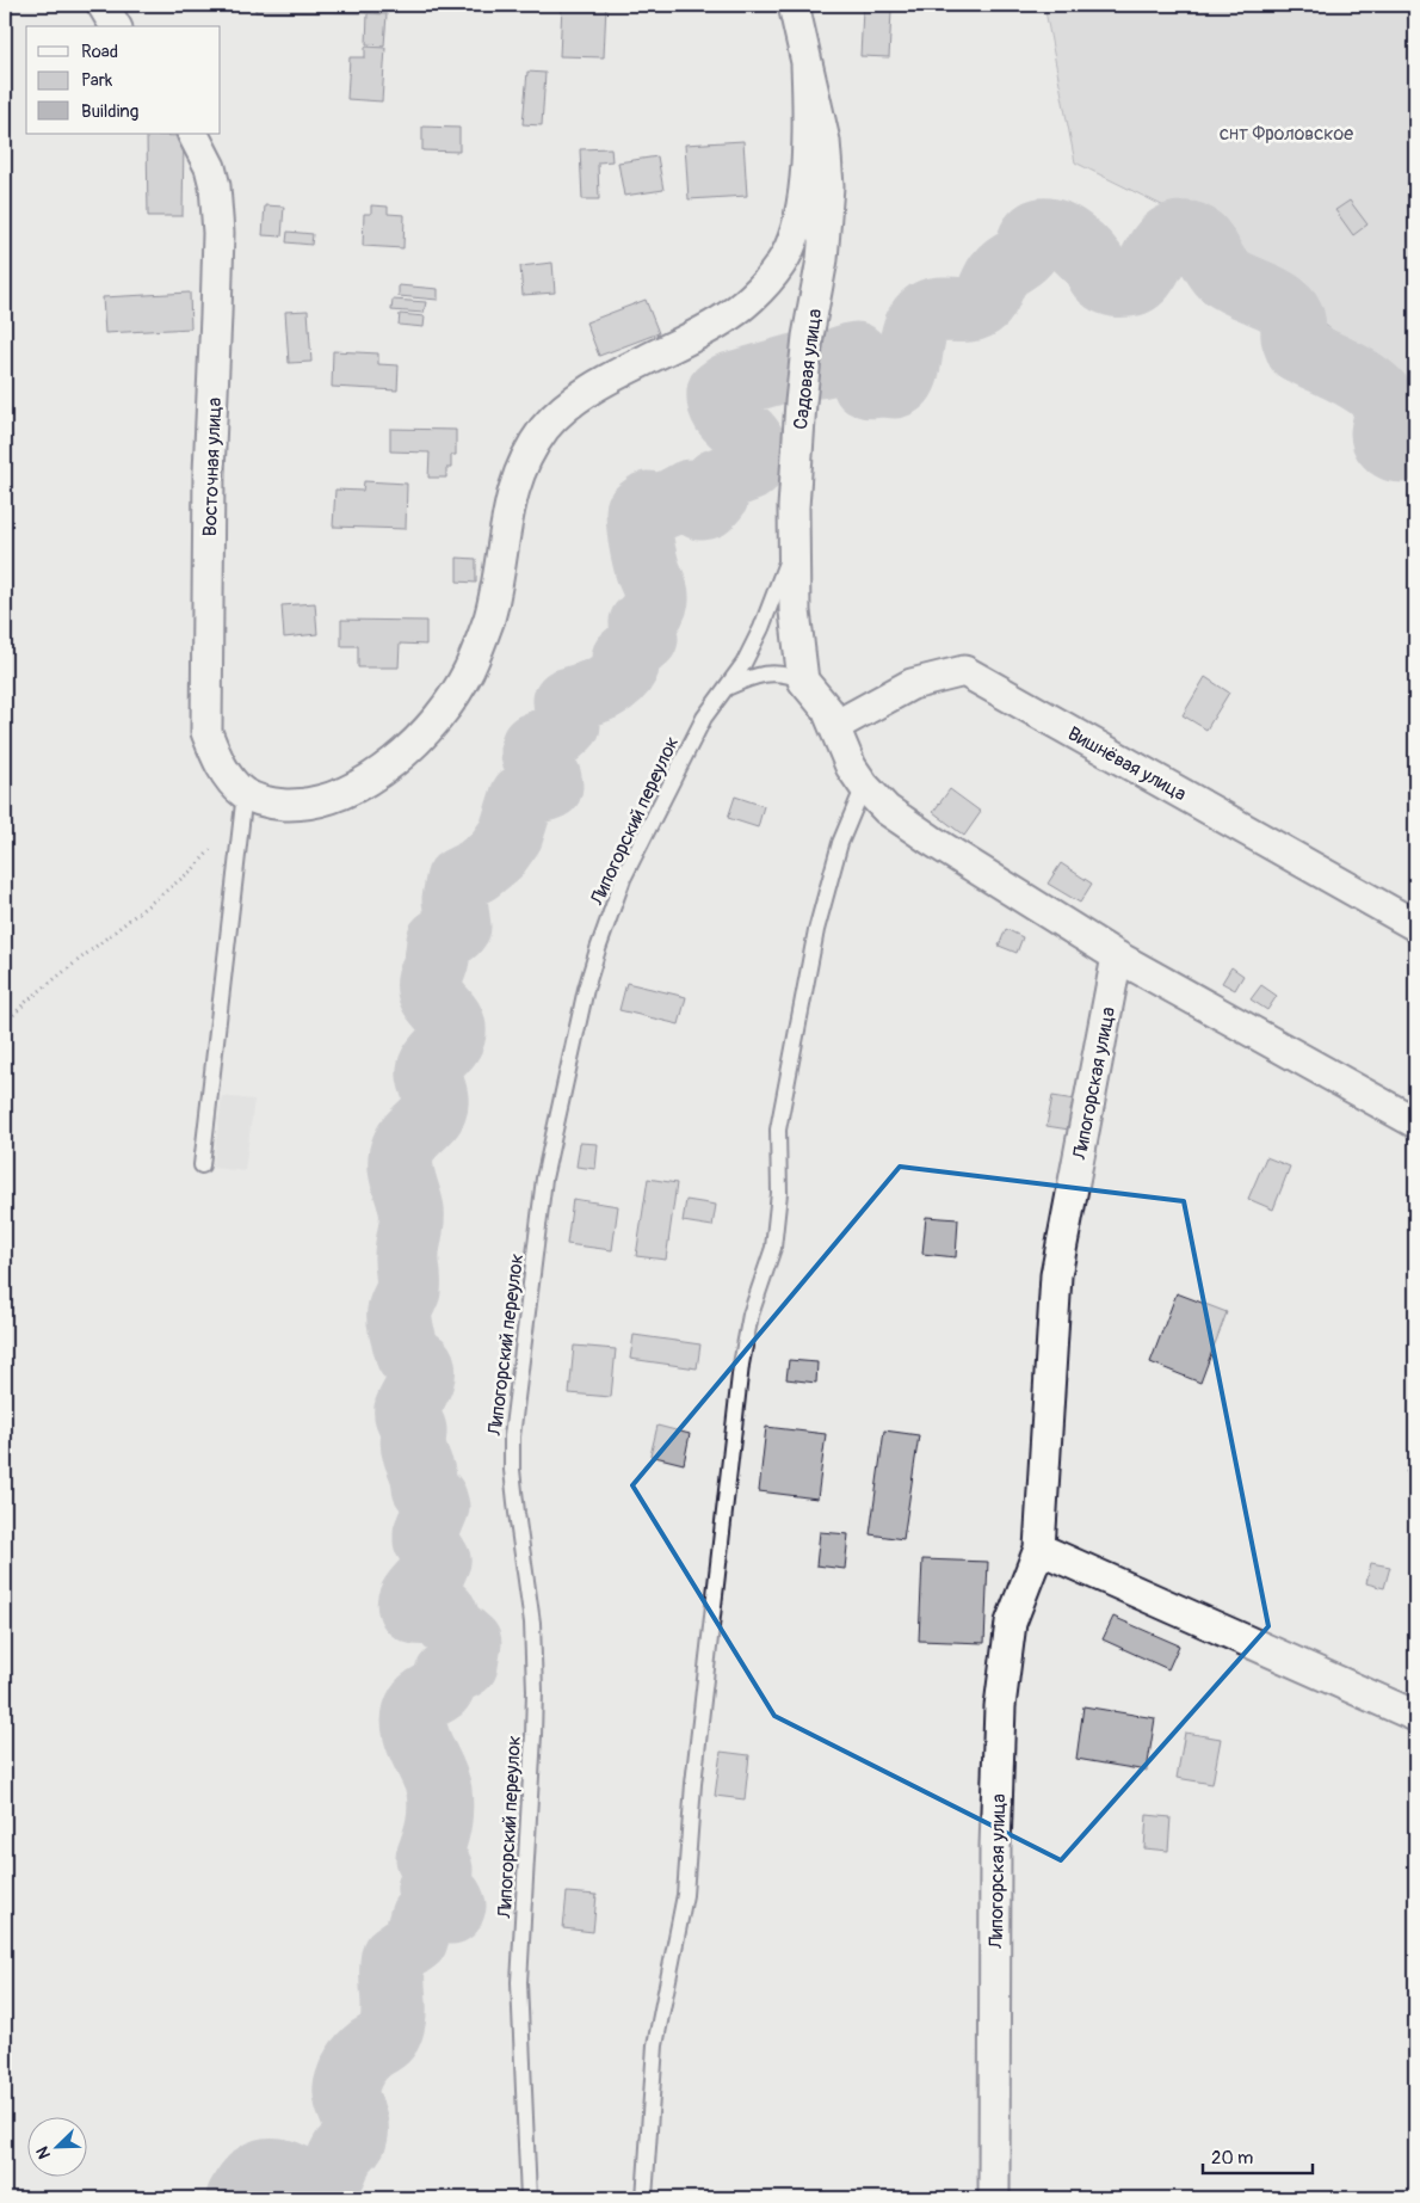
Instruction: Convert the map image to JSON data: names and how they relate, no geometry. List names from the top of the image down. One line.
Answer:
{"streets":{"street":["Садовая улица","Восточная улица","Вишнёвая улица","Липогорская улица"],"lane":["Липогорский переулок"]},"crossings":[["Садовая улица","Липогорский переулок"]],"parks":["снт Фроловское"],"legend":["Road","Park","Building"],"scale_bar":"20 m","north":"bottom left"}
